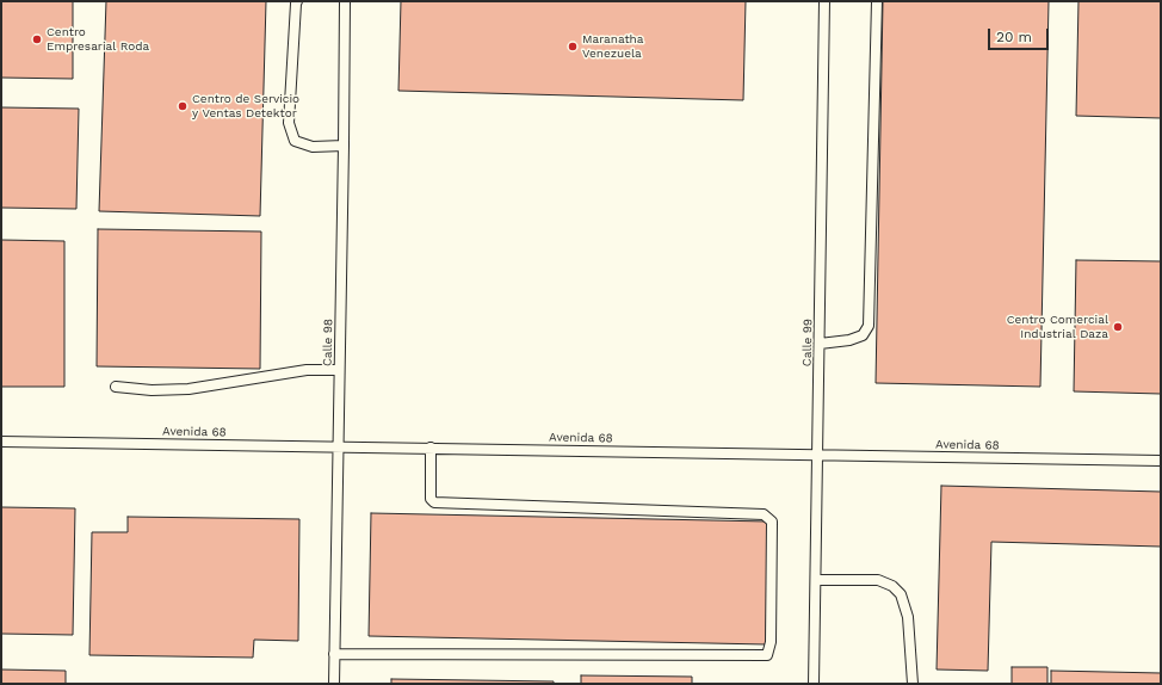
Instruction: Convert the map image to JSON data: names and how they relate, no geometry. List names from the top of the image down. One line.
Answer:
{"streets":{"lane":["Calle 98","Calle 99","Avenida 68"]},"crossings":[["Calle 98","Avenida 68"],["Calle 99","Avenida 68"]],"places":["Centro Empresarial Roda","Maranatha Venezuela","Centro de Servicio y Ventas Detektor","Centro Comercial Industrial Daza"],"scale_bar":"20 m"}
